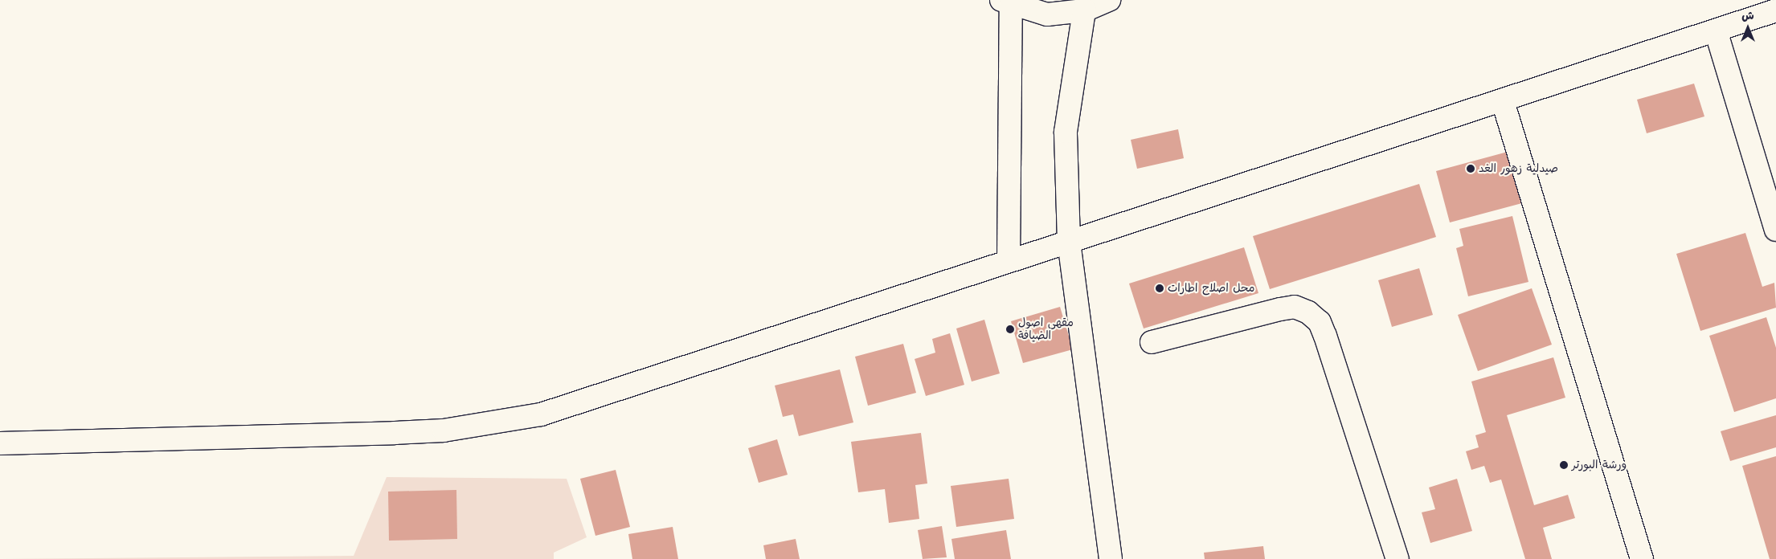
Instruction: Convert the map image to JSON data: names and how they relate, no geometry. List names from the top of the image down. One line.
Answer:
{"places":["صيدلية زهور الغد","محل اصلاح اطارات","مقهى اصول الضيافة","ورشة البورتر"],"north":"top"}
